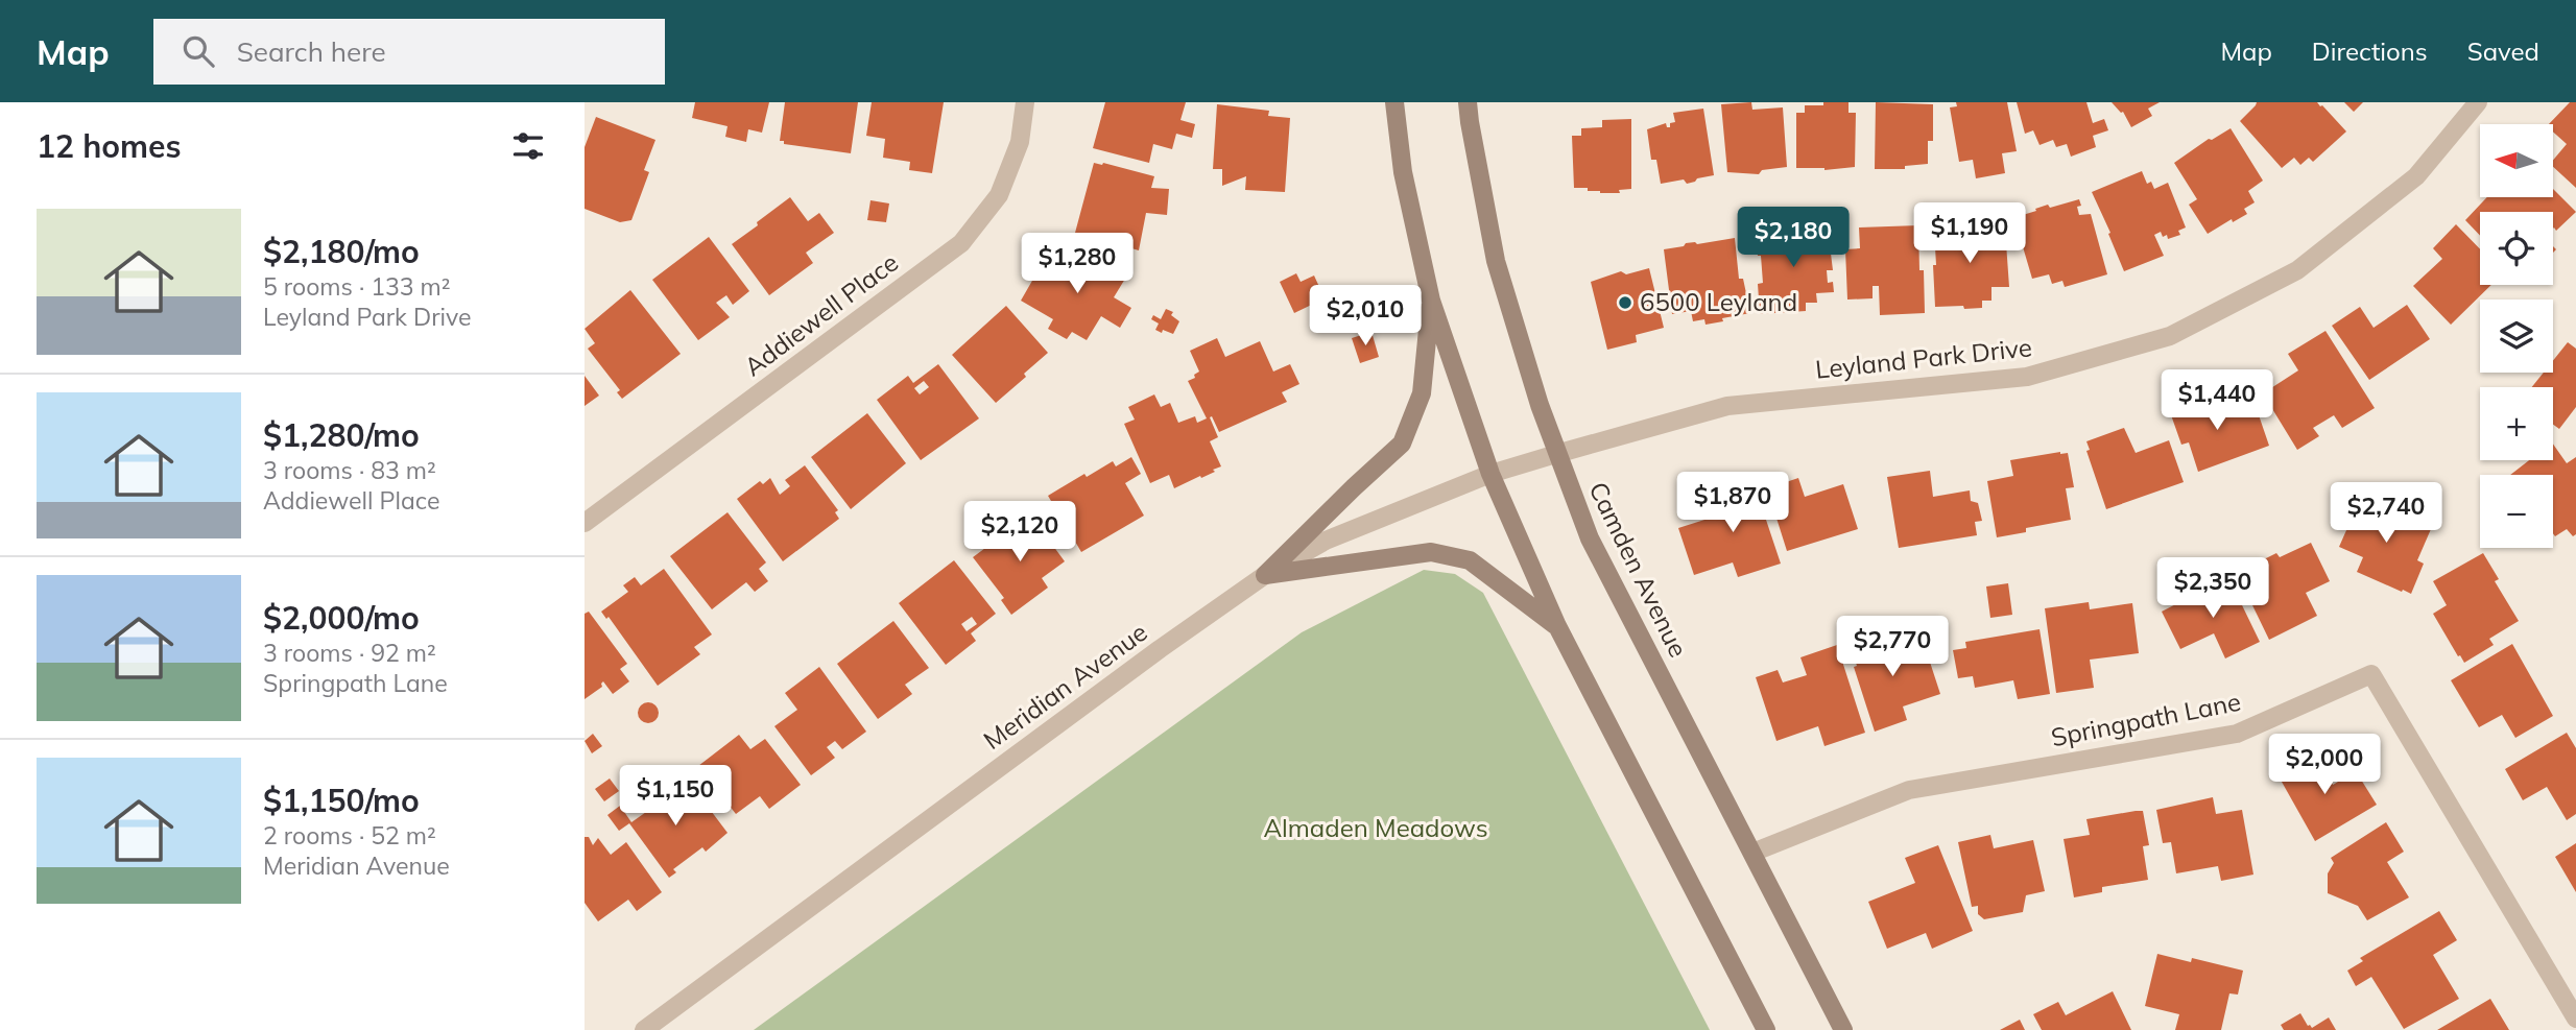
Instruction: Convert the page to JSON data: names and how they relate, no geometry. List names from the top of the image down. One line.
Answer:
{"streets":{"main road":["Camden Avenue"],"street":["Addiewell Place","Leyland Park Drive","Meridian Avenue","Springpath Lane"]},"crossings":[["Leyland Park Drive","Camden Avenue"],["Leyland Park Drive","Meridian Avenue"],["Camden Avenue","Meridian Avenue"],["Camden Avenue","Springpath Lane"]],"parks":["Almaden Meadows"],"places":["6500 Leyland"],"north":"left","page":{"header":"Map","search":"Search here","nav":["Map","Directions","Saved"],"heading":"12 homes","map_buttons":["+","−"],"list":[{"name":"$2,180/mo","note":"5 rooms · 133 m² · Leyland Park Drive"},{"name":"$1,280/mo","note":"3 rooms · 83 m² · Addiewell Place"},{"name":"$2,000/mo","note":"3 rooms · 92 m² · Springpath Lane"},{"name":"$1,150/mo","note":"2 rooms · 52 m² · Meridian Avenue"}],"price":["$1,190","$2,180","$1,280","$2,010","$1,440","$1,870","$2,740","$2,120","$2,350","$2,770","$2,000","$1,150"]}}
